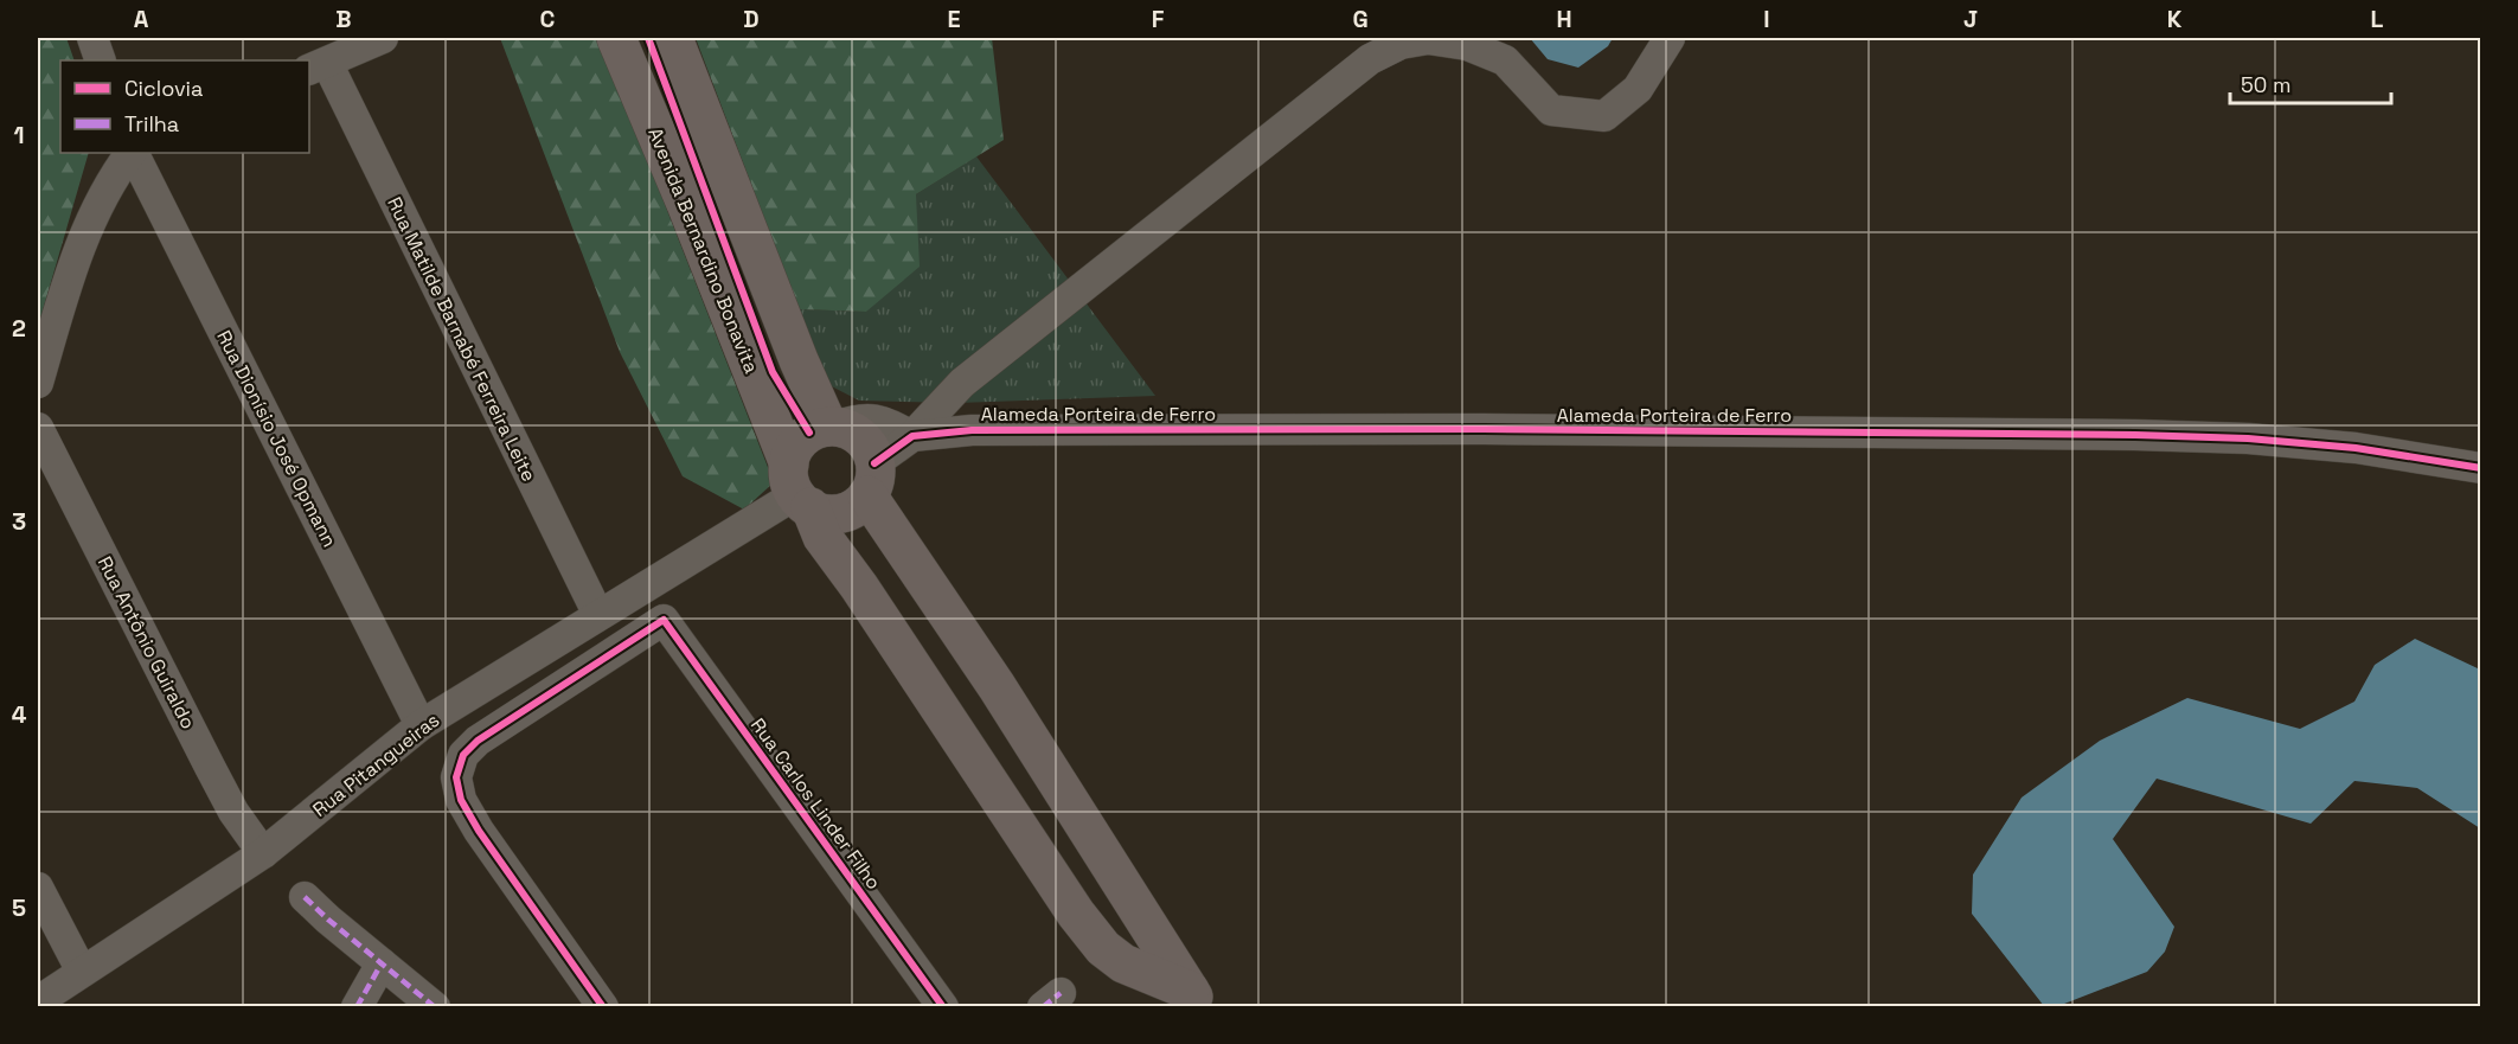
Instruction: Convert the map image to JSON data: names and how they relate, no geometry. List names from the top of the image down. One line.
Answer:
{"streets":{"main road":["Avenida Bernardino Bonavita"],"street":["Rua Matilde Barnabé Ferreira Leite","Alameda Porteira de Ferro","Rua Dionísio José Opmann","Rua Antônio Guiraldo","Rua Pitangueiras","Rua Carlos Linder Filho"]},"crossings":[["Avenida Bernardino Bonavita","Alameda Porteira de Ferro"],["Avenida Bernardino Bonavita","Rua Pitangueiras"],["Rua Matilde Barnabé Ferreira Leite","Rua Pitangueiras"],["Alameda Porteira de Ferro","Rua Pitangueiras"],["Rua Dionísio José Opmann","Rua Pitangueiras"],["Rua Antônio Guiraldo","Rua Pitangueiras"]],"legend":["Ciclovia","Trilha"],"scale_bar":"50 m","grid":{"columns":["A","B","C","D","E","F","G","H","I","J","K","L"],"rows":["1","2","3","4","5"]}}
